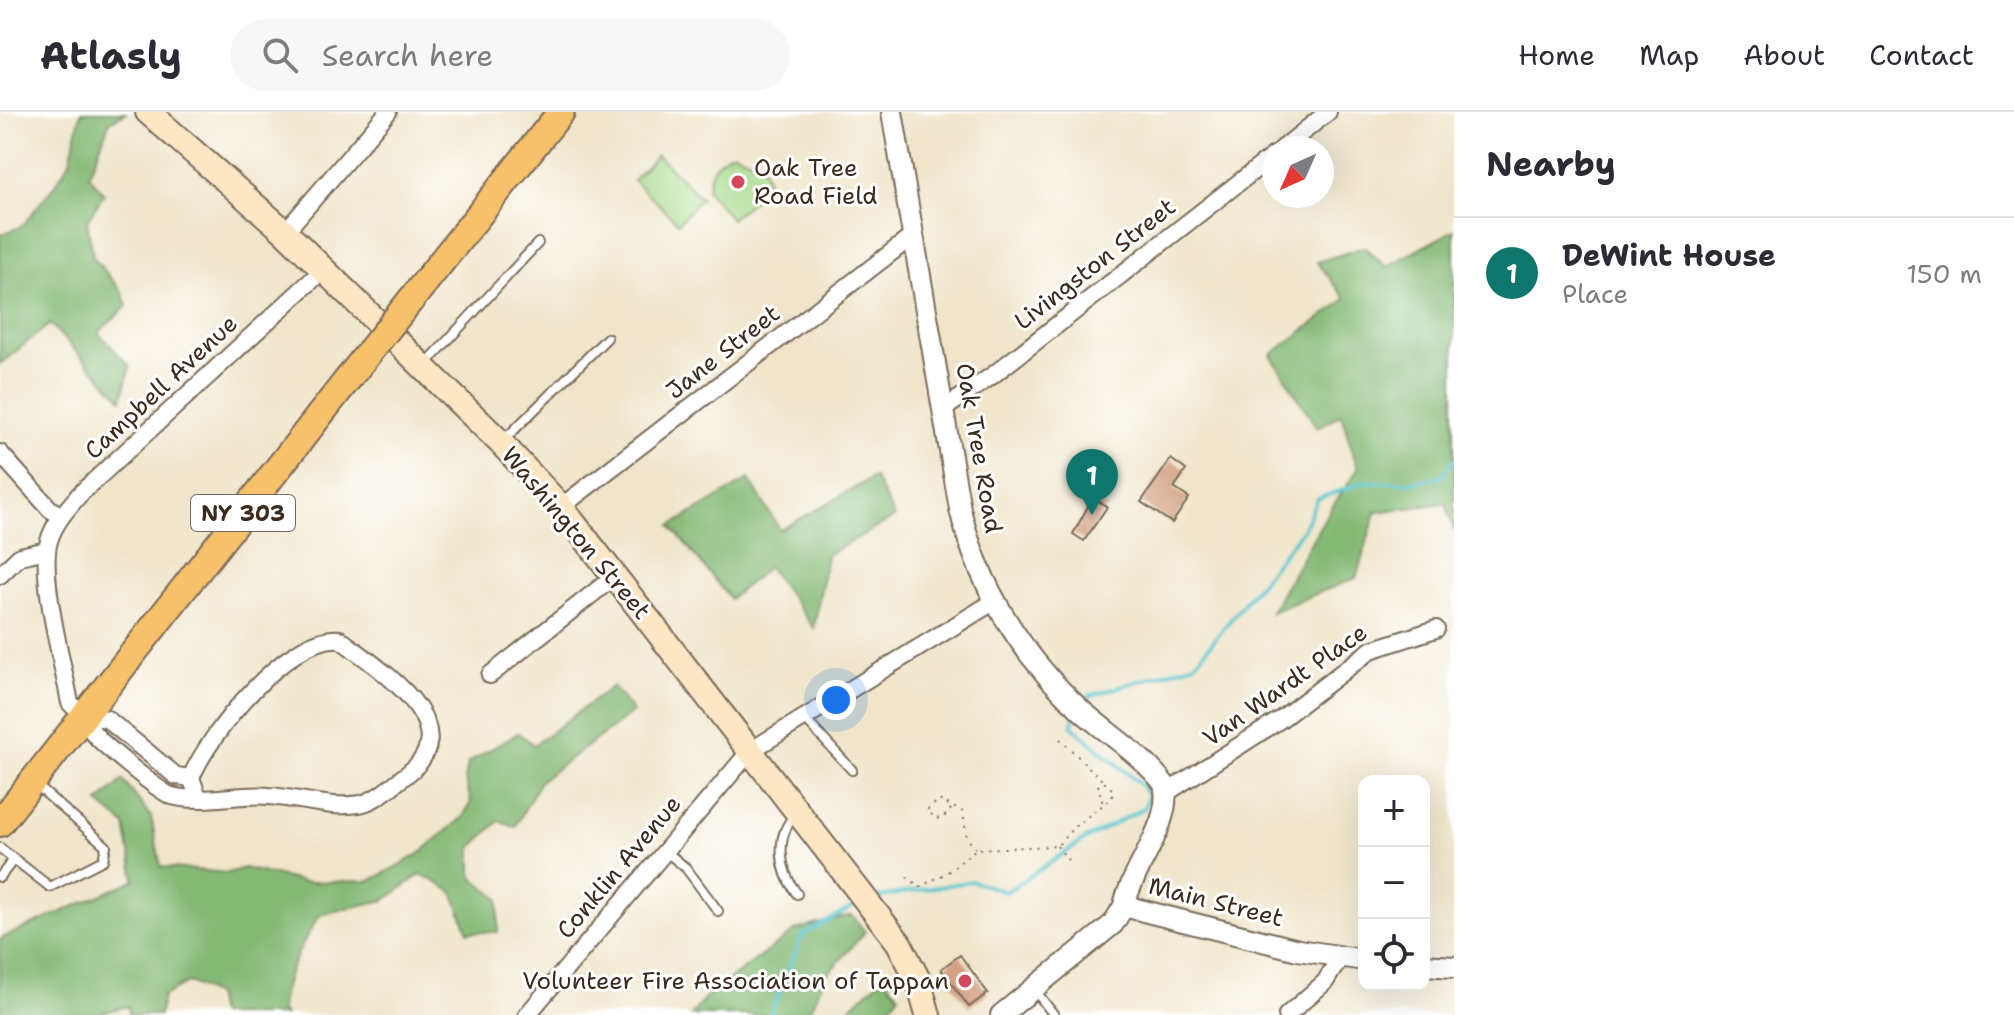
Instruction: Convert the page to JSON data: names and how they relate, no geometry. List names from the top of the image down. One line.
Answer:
{"streets":{"main road":["NY 303","Washington Street"],"street":["Livingston Street","Jane Street","Campbell Avenue","Oak Tree Road","Van Wardt Place","Conklin Avenue","Main Street"]},"crossings":[["Livingston Street","Oak Tree Road"],["Jane Street","Oak Tree Road"],["Jane Street","Washington Street"],["Campbell Avenue","Washington Street"],["Oak Tree Road","Van Wardt Place"],["Oak Tree Road","Conklin Avenue"],["Washington Street","Conklin Avenue"]],"places":["Oak Tree Road Field","Volunteer Fire Association of Tappan"],"north":"bottom left","page":{"header":"Atlasly","search":"Search here","nav":["Home","Map","About","Contact"],"heading":"Nearby","list":[{"mark":"1","name":"DeWint House","note":"Place","value":"150 m"}],"pins":"1","map_buttons":["+","−"]}}
